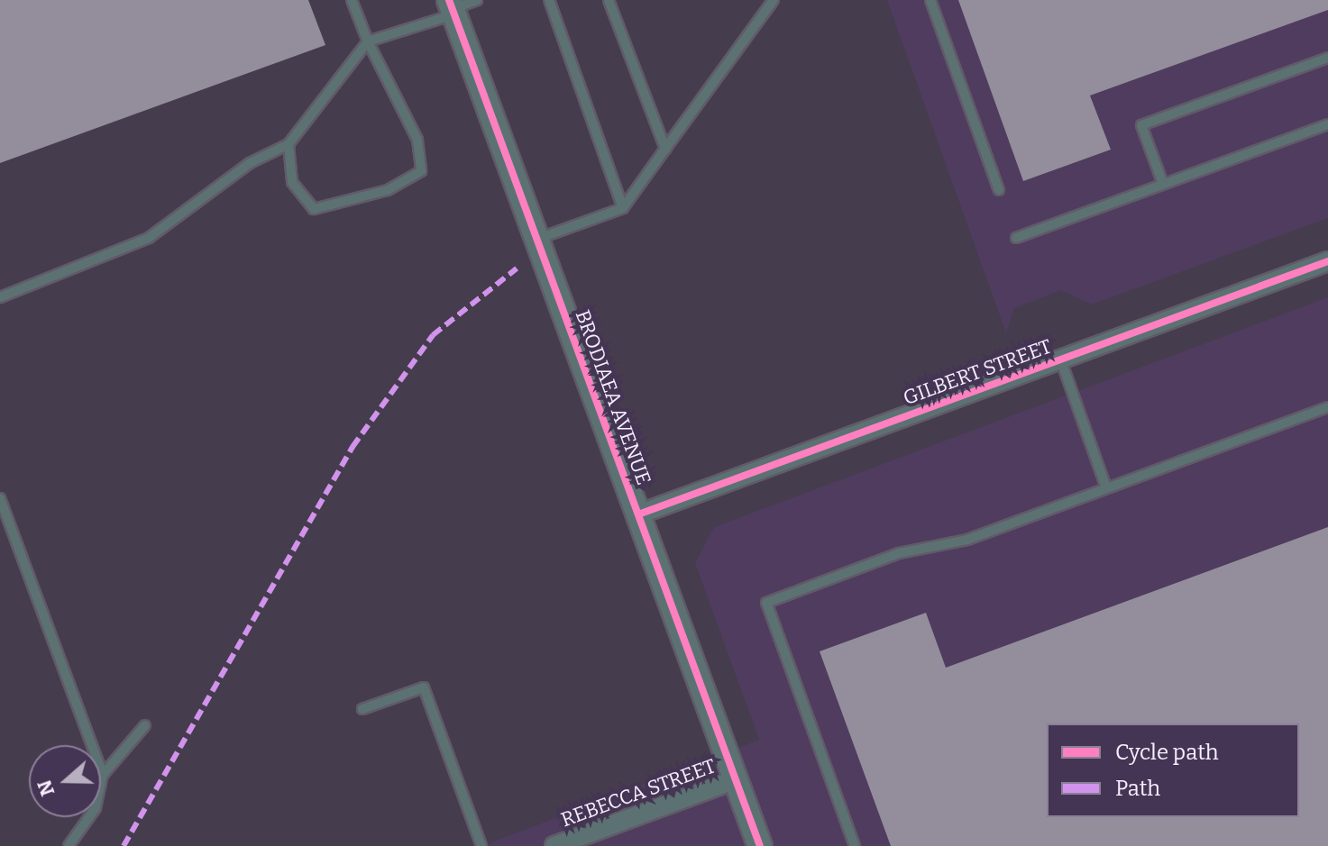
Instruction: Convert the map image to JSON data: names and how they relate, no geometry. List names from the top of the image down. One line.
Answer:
{"streets":{"street":["GILBERT STREET","BRODIAEA AVENUE","REBECCA STREET"]},"crossings":[["GILBERT STREET","BRODIAEA AVENUE"],["BRODIAEA AVENUE","REBECCA STREET"]],"legend":["Cycle path","Path"],"north":"left"}
